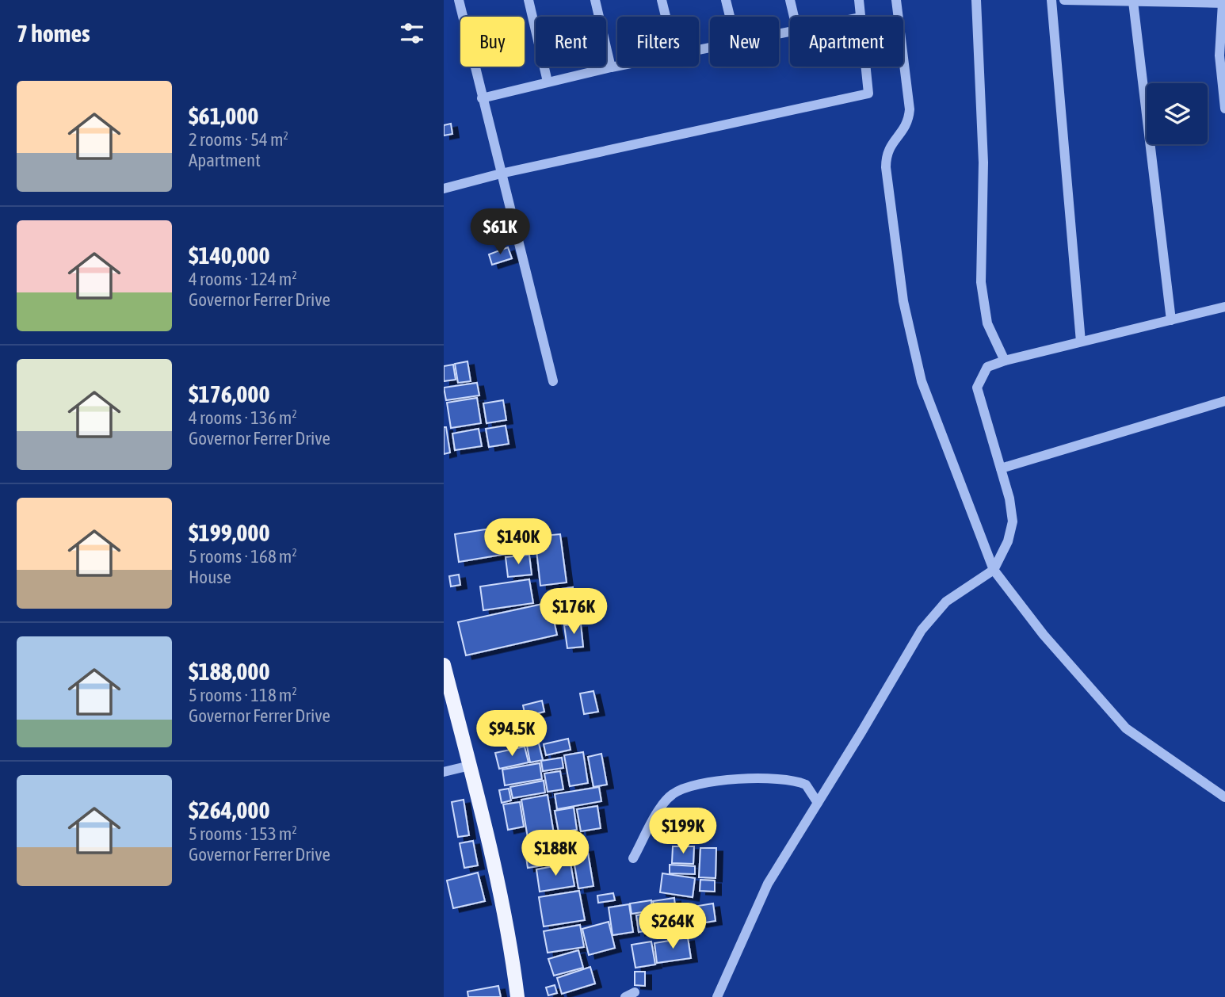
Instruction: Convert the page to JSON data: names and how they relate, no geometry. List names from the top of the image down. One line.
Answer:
{"page":{"heading":"7 homes","chip":["Buy","Rent","Filters","New","Apartment"],"list":[{"name":"$61,000","note":"2 rooms · 54 m² · Apartment"},{"name":"$140,000","note":"4 rooms · 124 m² · Governor Ferrer Drive"},{"name":"$176,000","note":"4 rooms · 136 m² · Governor Ferrer Drive"},{"name":"$199,000","note":"5 rooms · 168 m² · House"},{"name":"$188,000","note":"5 rooms · 118 m² · Governor Ferrer Drive"},{"name":"$264,000","note":"5 rooms · 153 m² · Governor Ferrer Drive"}],"price":["$61K","$140K","$176K","$94.5K","$199K","$188K","$264K"]}}
